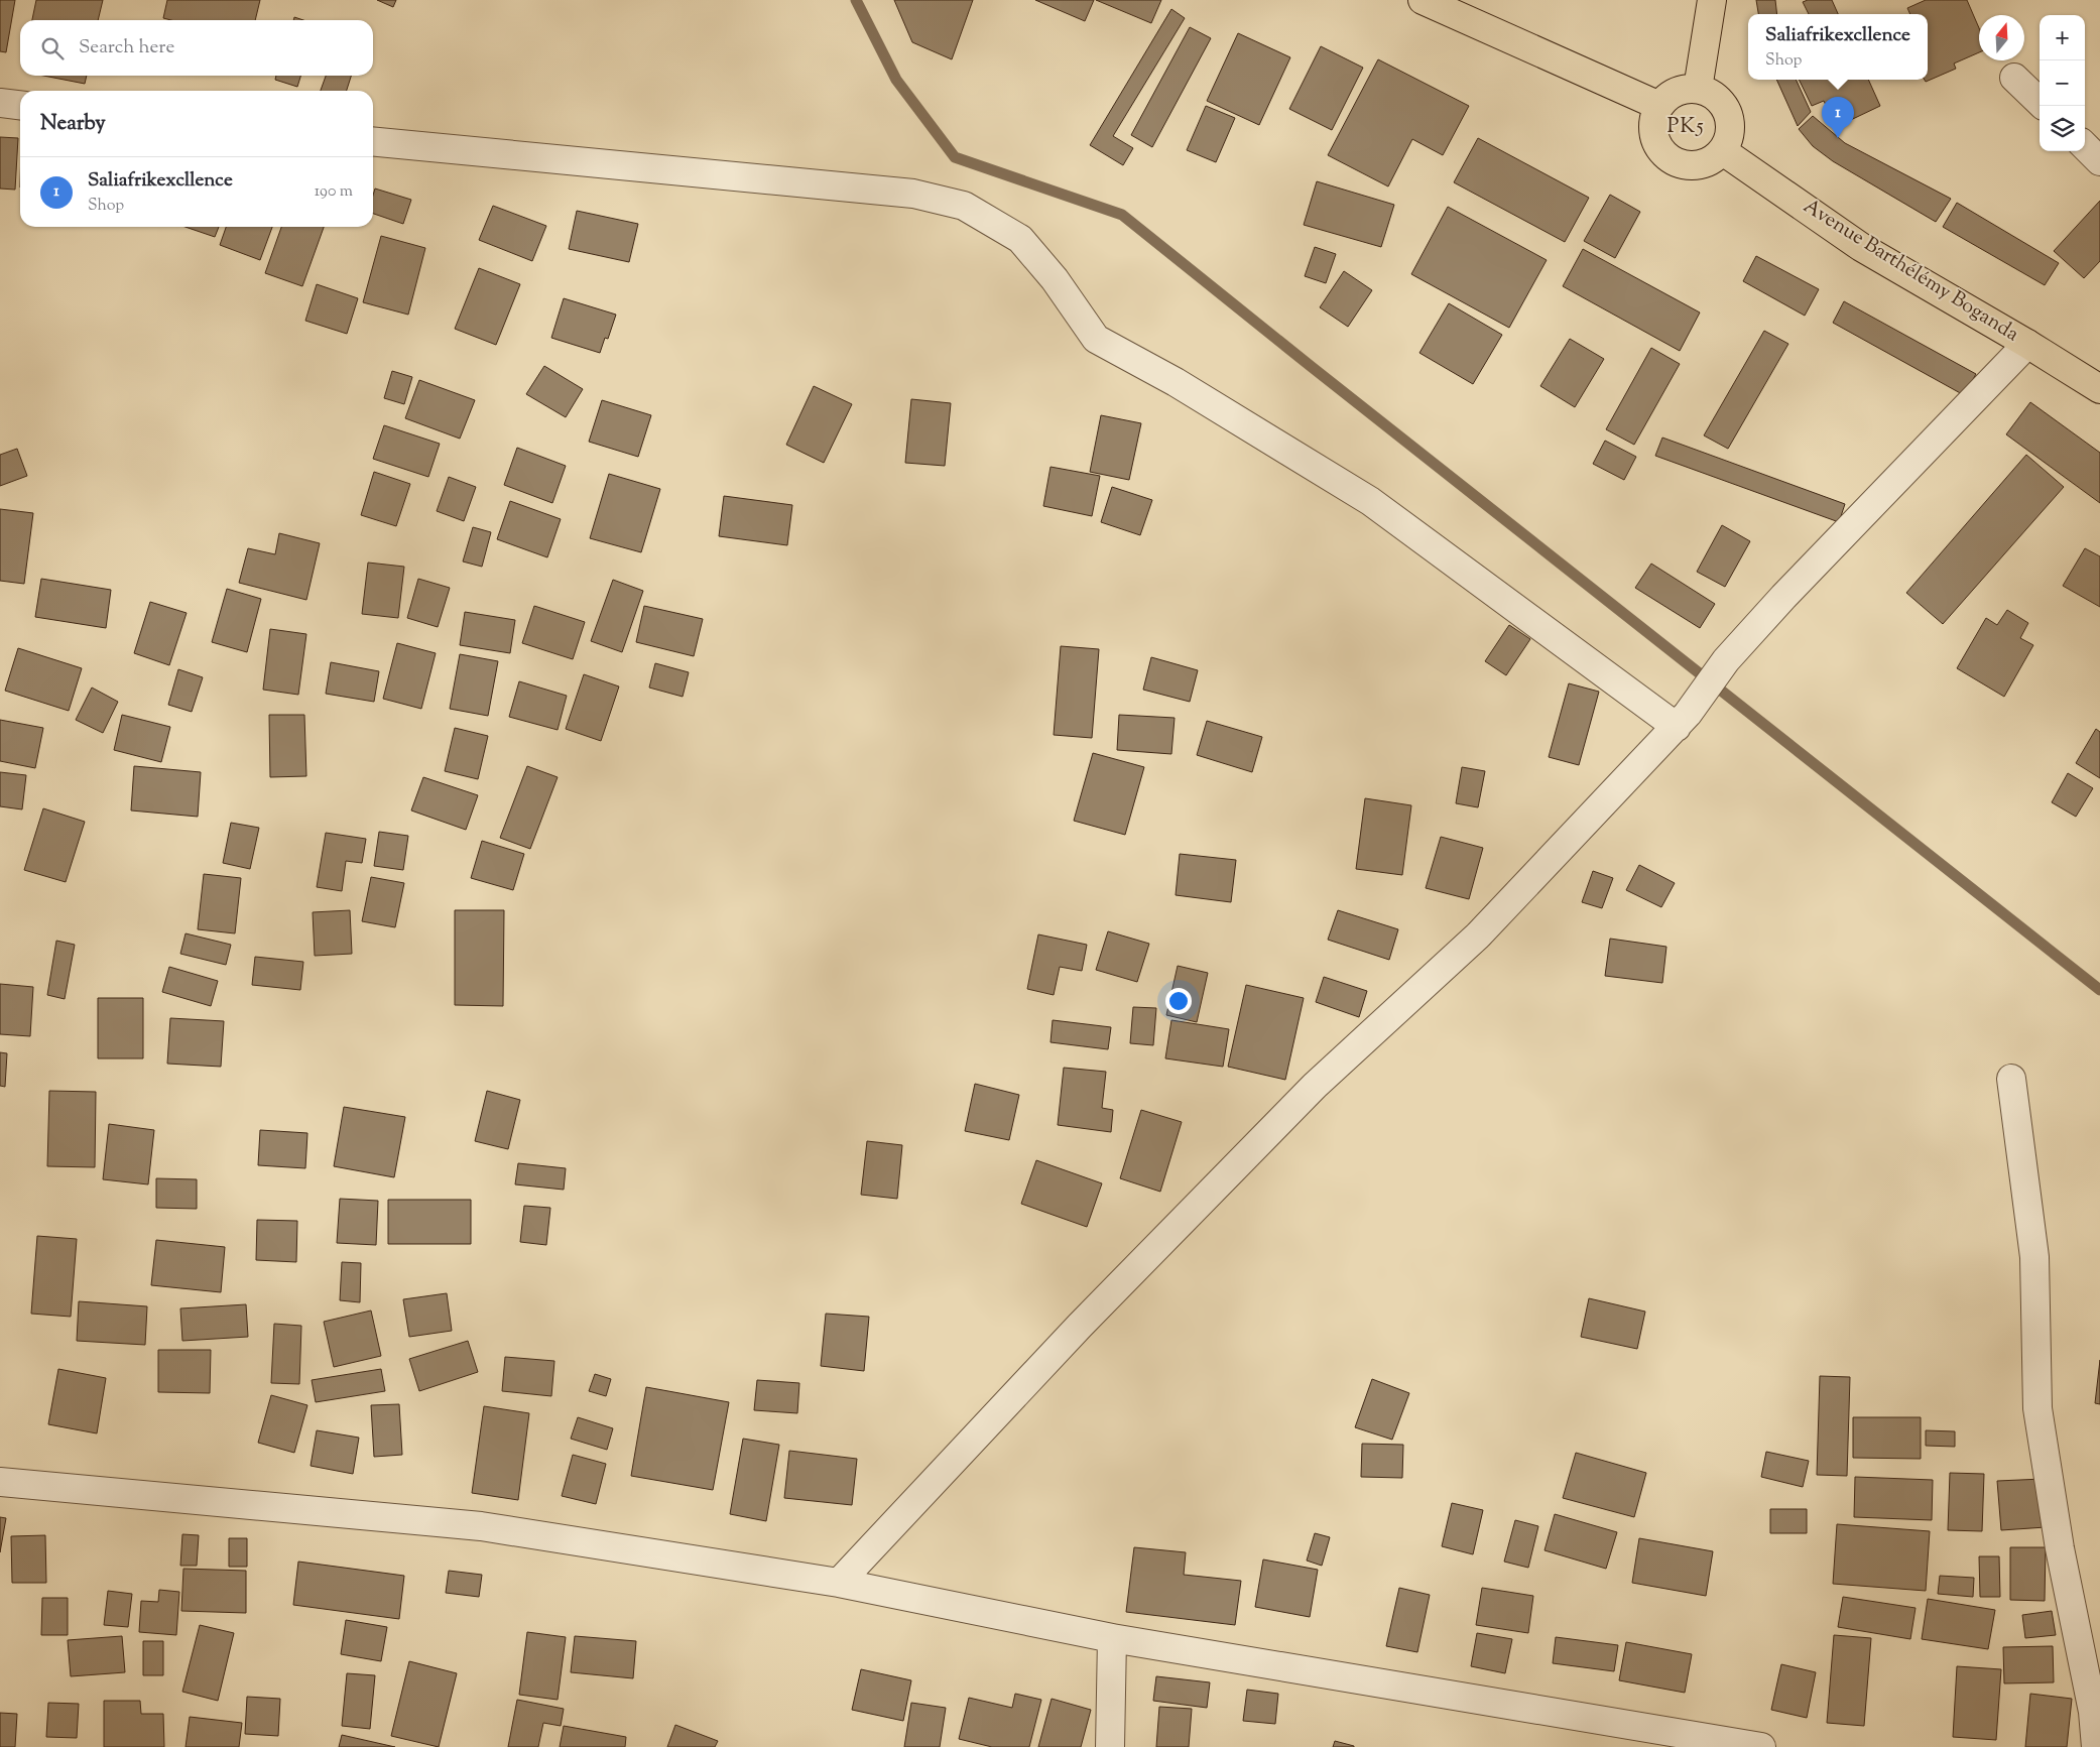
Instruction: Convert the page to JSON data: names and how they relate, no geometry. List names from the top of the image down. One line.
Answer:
{"streets":{"main road":["Avenue Barthélémy Boganda"]},"districts":["PK5"],"north":"top","page":{"popup":["Saliafrikexcllence","Shop"],"map_buttons":["+","−"],"search":"Search here","heading":"Nearby","pins":"1","list":[{"mark":"1","name":"Saliafrikexcllence","note":"Shop","value":"190 m"}]}}
